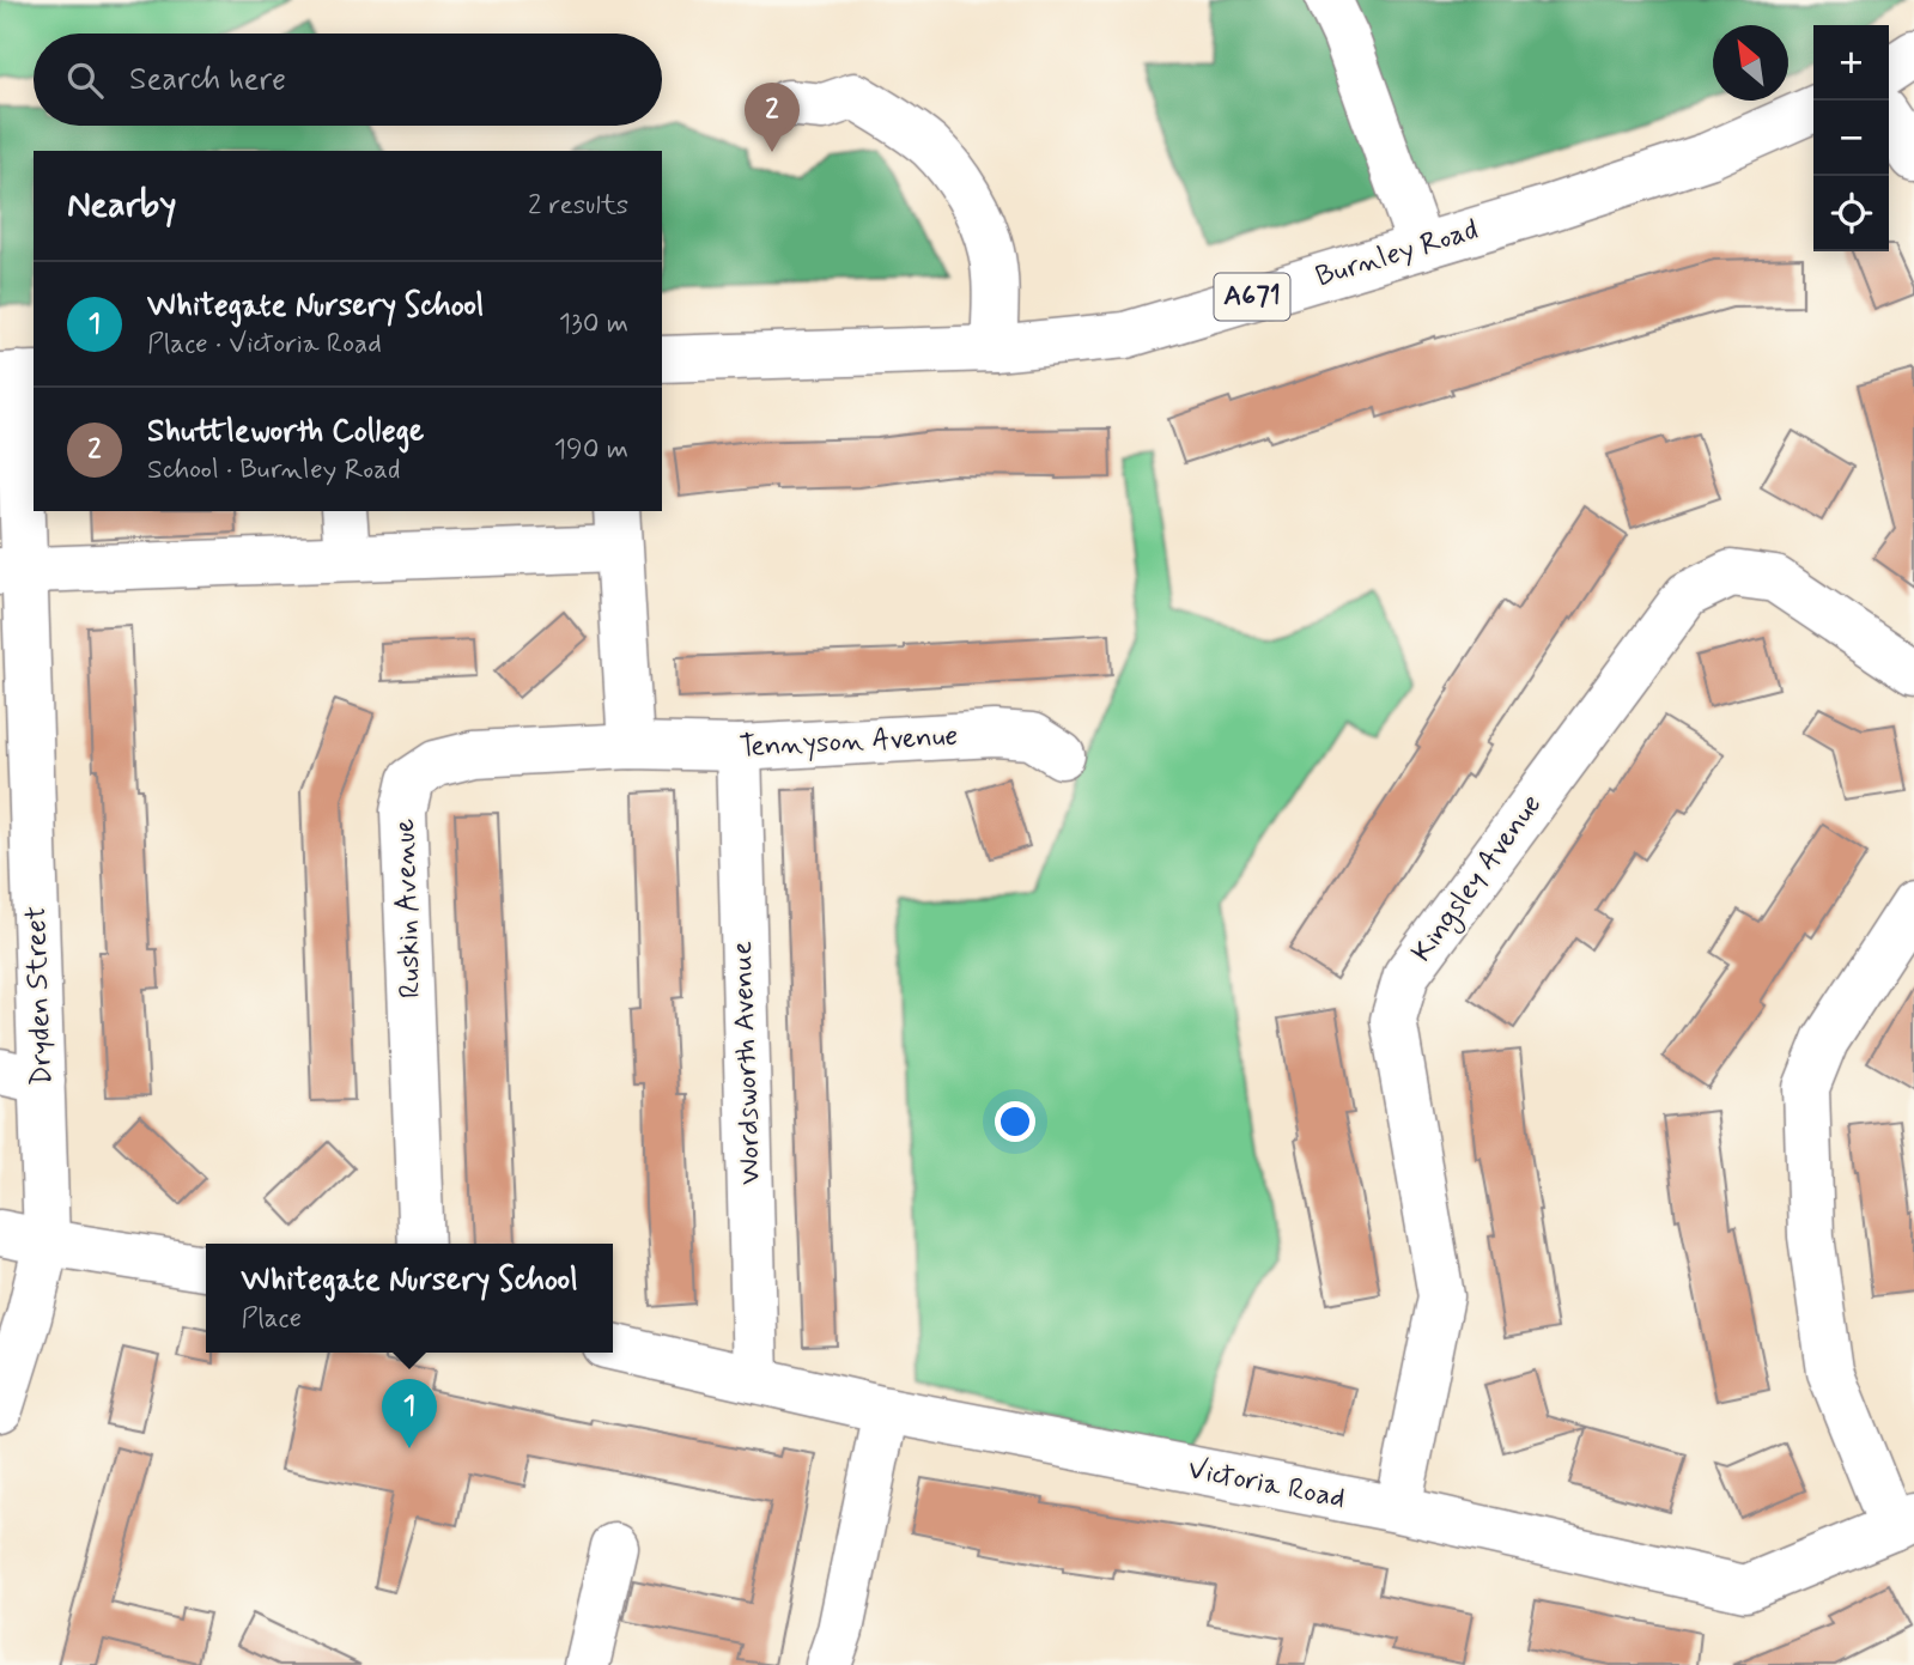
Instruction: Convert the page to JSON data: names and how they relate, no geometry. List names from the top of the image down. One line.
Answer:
{"streets":{"street":["Burnley Road","A671","Tennyson Avenue","Kingsley Avenue","Ruskin Avenue","Dryden Street","Wordsworth Avenue","Victoria Road"]},"crossings":[["Tennyson Avenue","Ruskin Avenue"],["Tennyson Avenue","Wordsworth Avenue"],["Kingsley Avenue","Victoria Road"],["Wordsworth Avenue","Victoria Road"]],"north":"top left","page":{"map_buttons":["+","−"],"search":"Search here","pins":["2","1"],"heading":["Nearby","2 results"],"list":[{"mark":"1","name":"Whitegate Nursery School","note":"Place · Victoria Road","value":"130 m"},{"mark":"2","name":"Shuttleworth College","note":"School · Burnley Road","value":"190 m"}],"popup":["Whitegate Nursery School","Place"]}}
